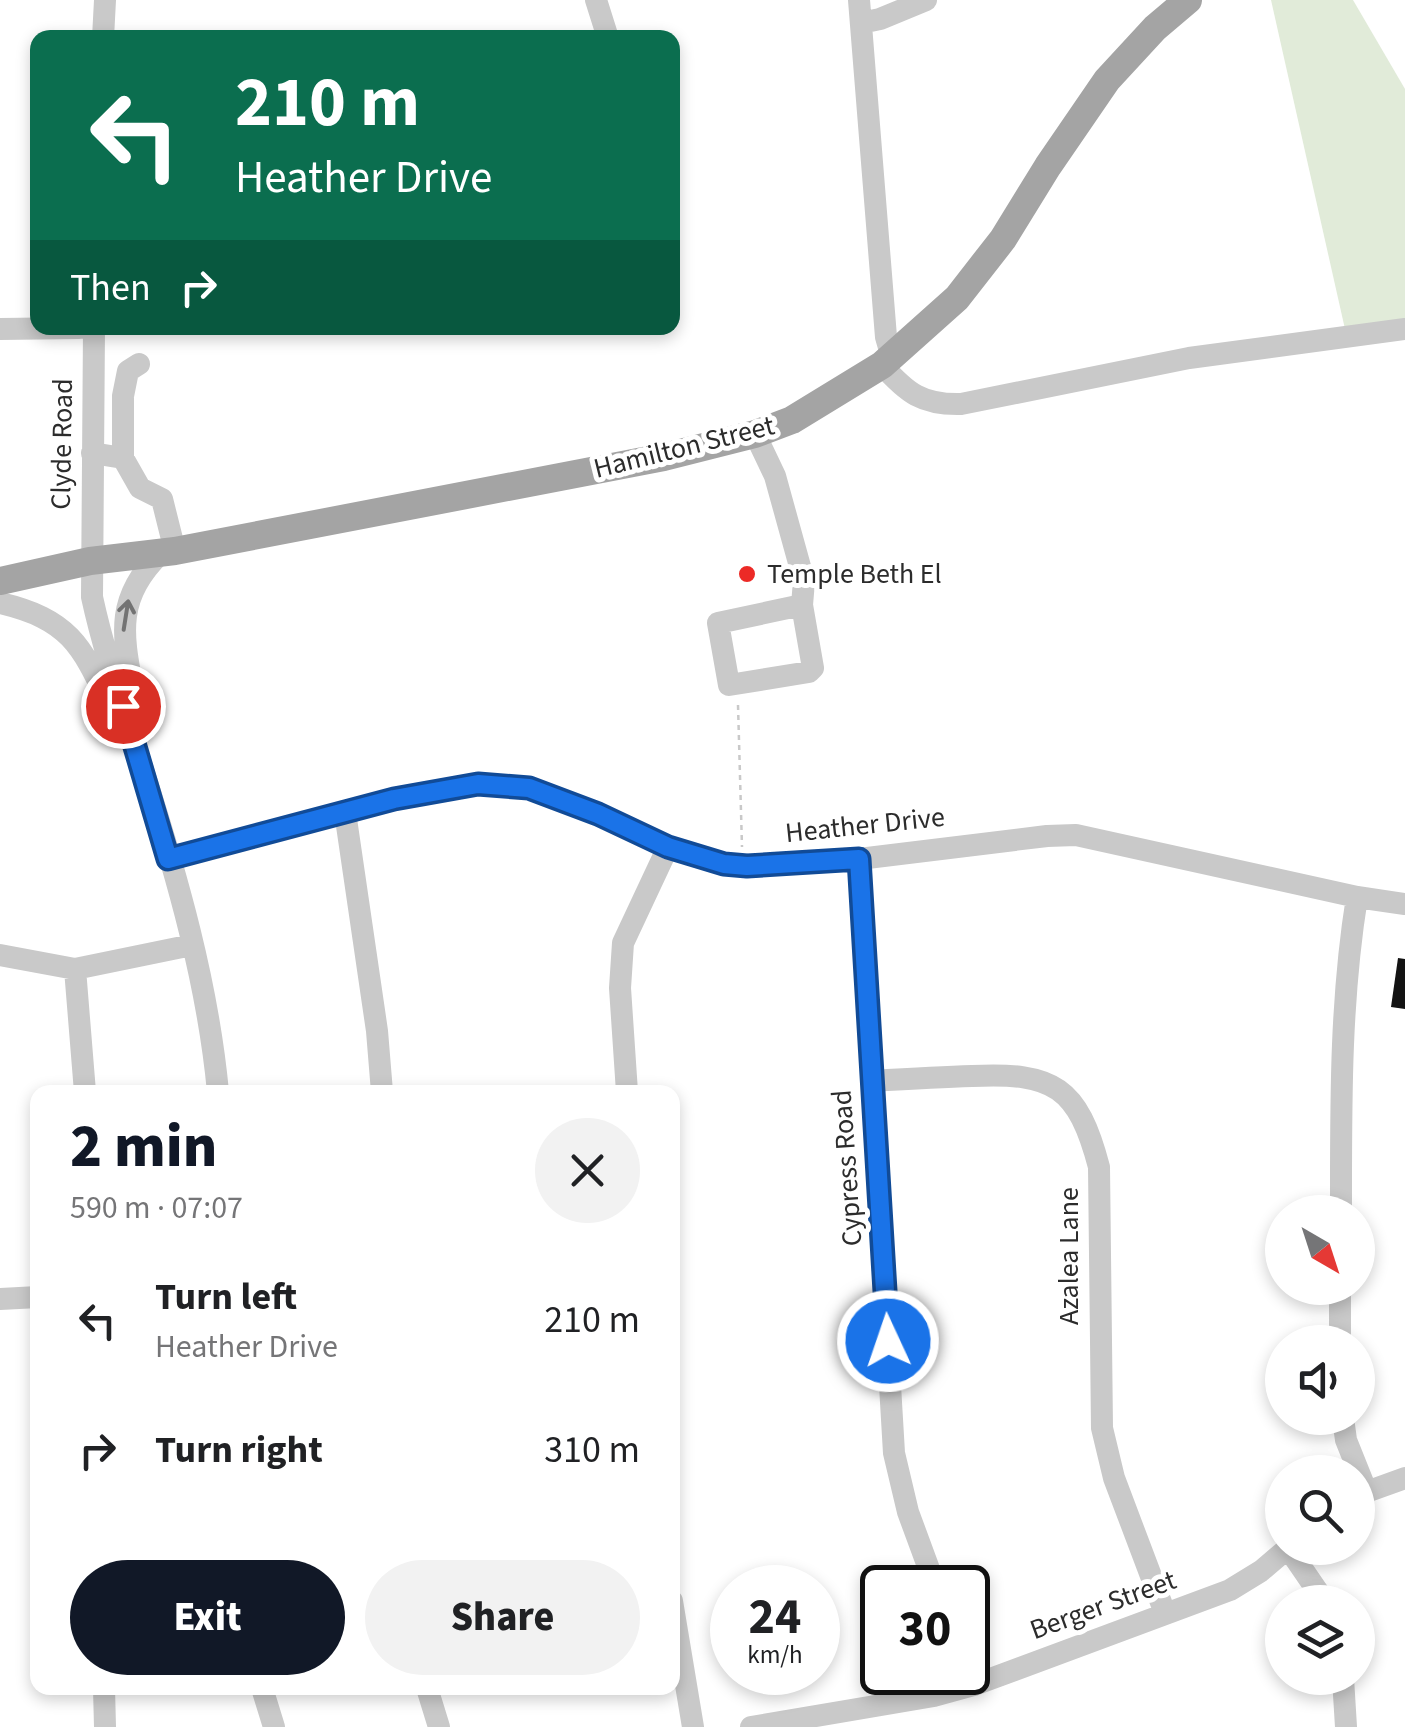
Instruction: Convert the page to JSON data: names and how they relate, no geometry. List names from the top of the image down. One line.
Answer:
{"streets":{"main road":["Hamilton Street"],"street":["Clyde Road","Heather Drive","Cypress Road","Azalea Lane","Berger Street"]},"crossings":[["Clyde Road","Hamilton Street"],["Heather Drive","Cypress Road"],["Cypress Road","Azalea Lane"],["Azalea Lane","Berger Street"]],"places":["Temple Beth El"],"north":"bottom right","page":{"turn":["210 m","Heather Drive"],"then":"Then","heading":["2 min","590 m · 07:07"],"list":[{"name":"Turn left","note":"Heather Drive","value":"210 m"},{"name":"Turn right","value":"310 m"}],"buttons":["Exit","Share"],"speed":"24 km/h","limit":"30"}}
